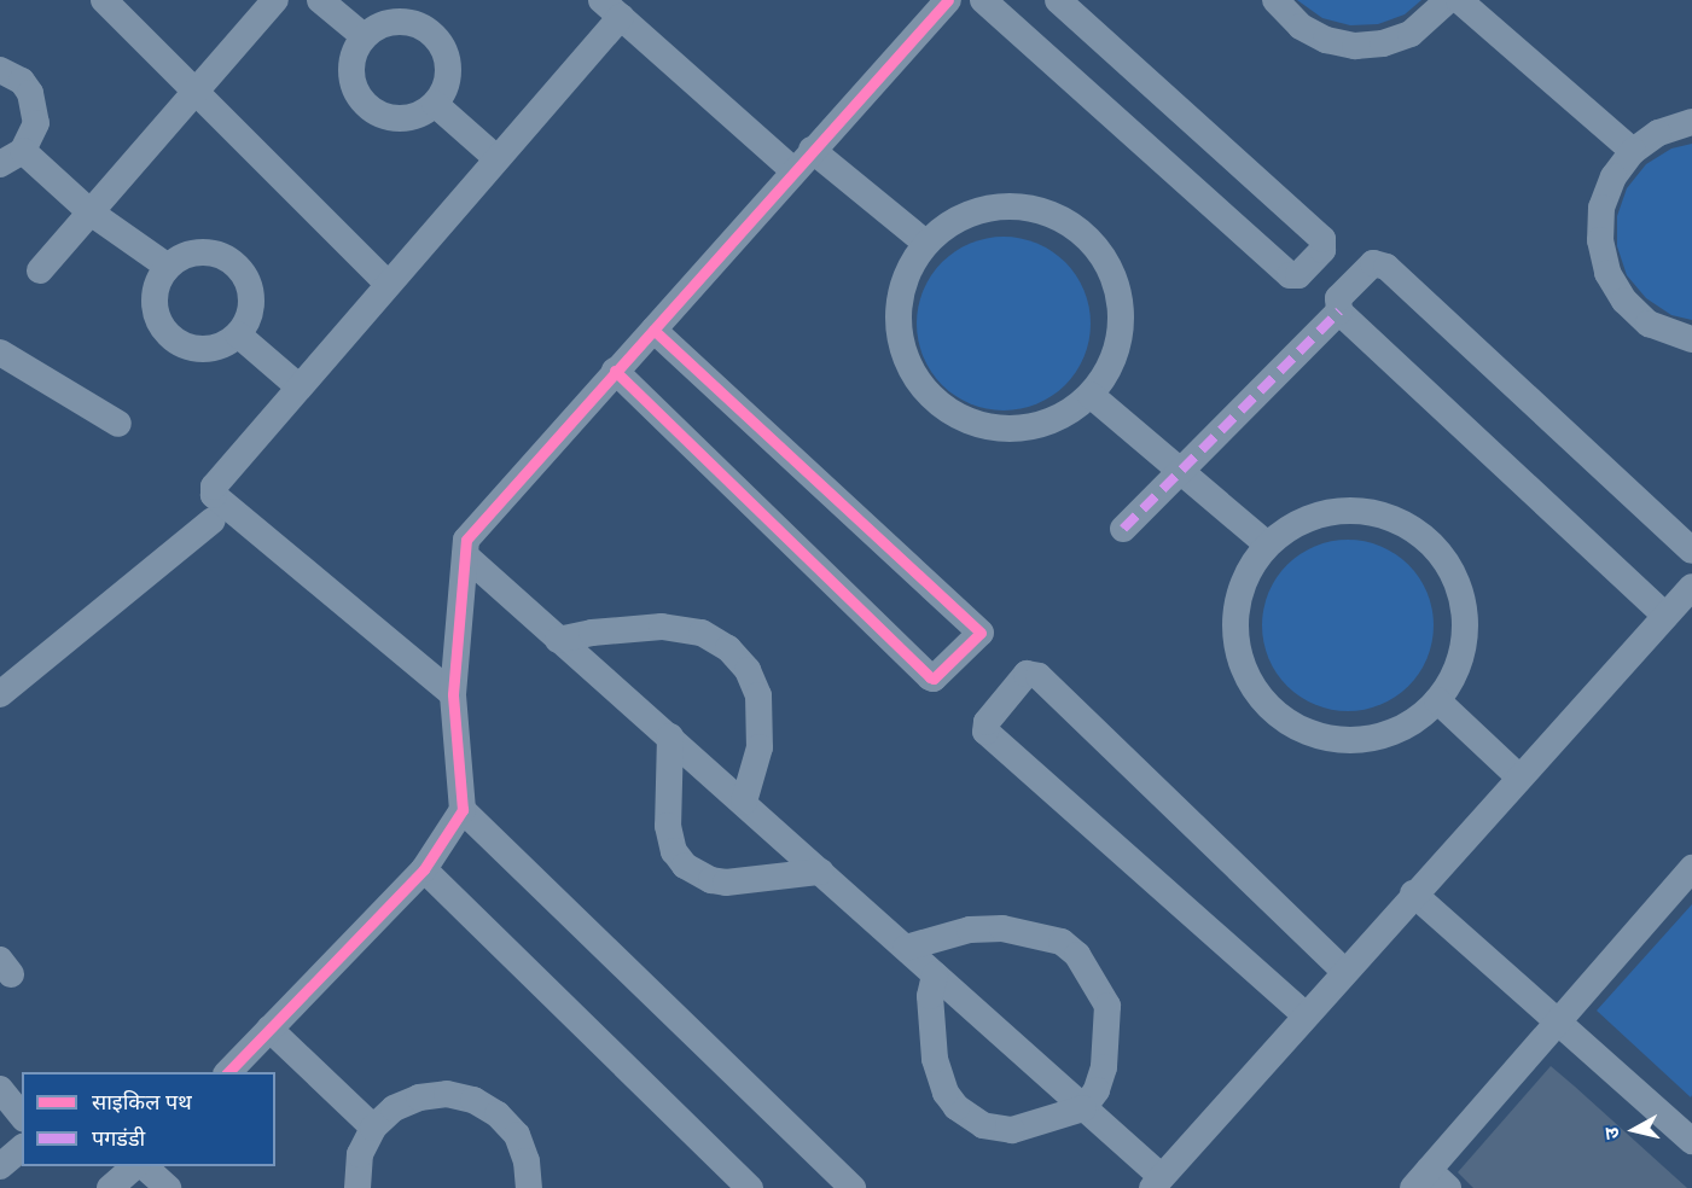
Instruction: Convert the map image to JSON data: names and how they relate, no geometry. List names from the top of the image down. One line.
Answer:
{"legend":["साइकिल पथ","पगडंडी"],"north":"left"}
